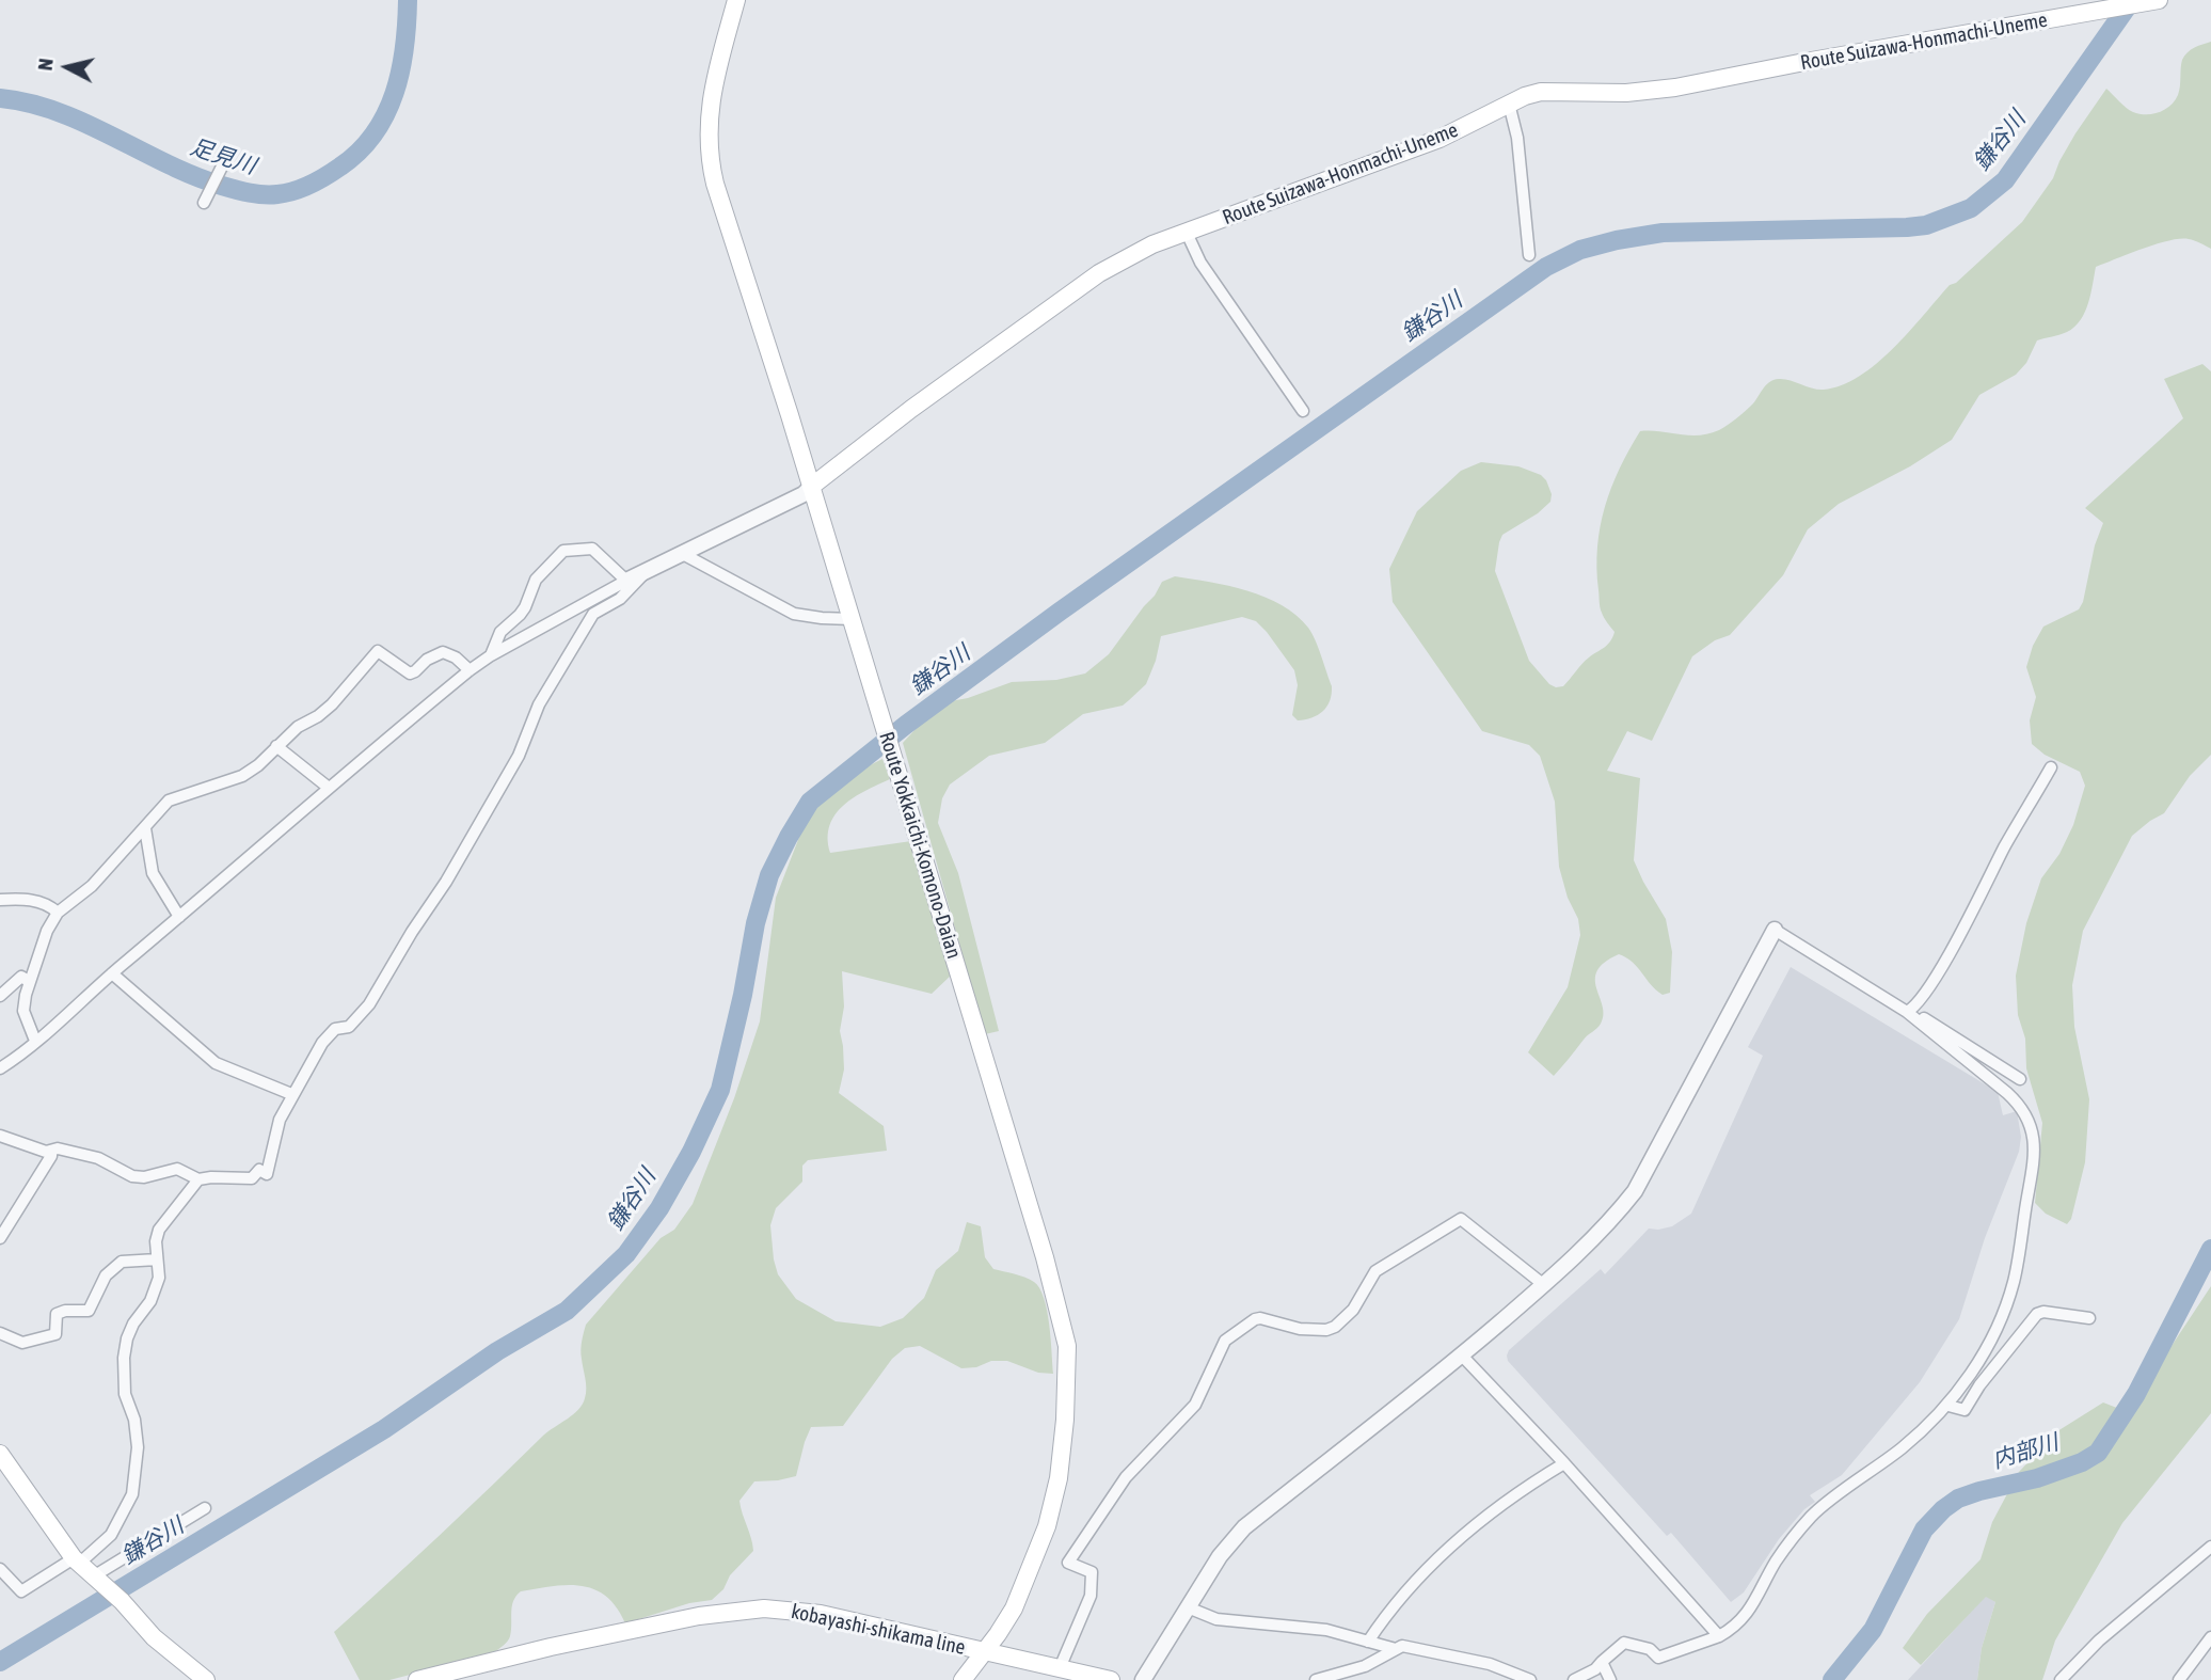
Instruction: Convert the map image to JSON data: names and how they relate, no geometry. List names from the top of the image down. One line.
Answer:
{"streets":{"main road":["Route Suizawa-Honmachi-Uneme","Route Yokkaichi-Komono-Daian","kobayashi-shikama line"]},"crossings":[["Route Suizawa-Honmachi-Uneme","Route Yokkaichi-Komono-Daian"],["Route Yokkaichi-Komono-Daian","kobayashi-shikama line"]],"water":["鎌谷川","足見川","内部川"],"north":"left"}
